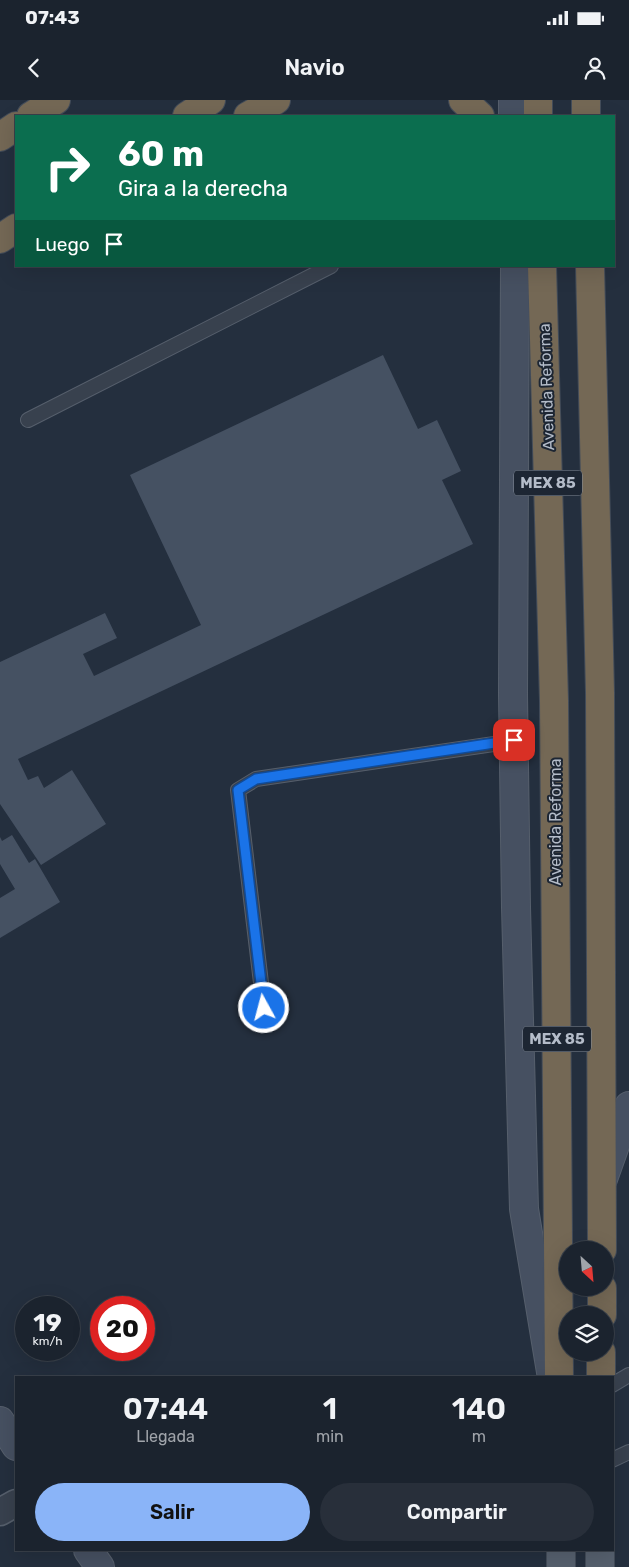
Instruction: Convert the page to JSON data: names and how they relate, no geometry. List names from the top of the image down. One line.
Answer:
{"streets":{"highway":["Avenida Reforma","MEX 85"]},"north":"bottom right","page":{"status":"07:43","header":"Navio","turn":["60 m","Gira a la derecha"],"then":"Luego","speed":"19 km/h","limit":"20","eta":["07:44","Llegada","1","min","140","m"],"buttons":["Salir","Compartir"]}}
